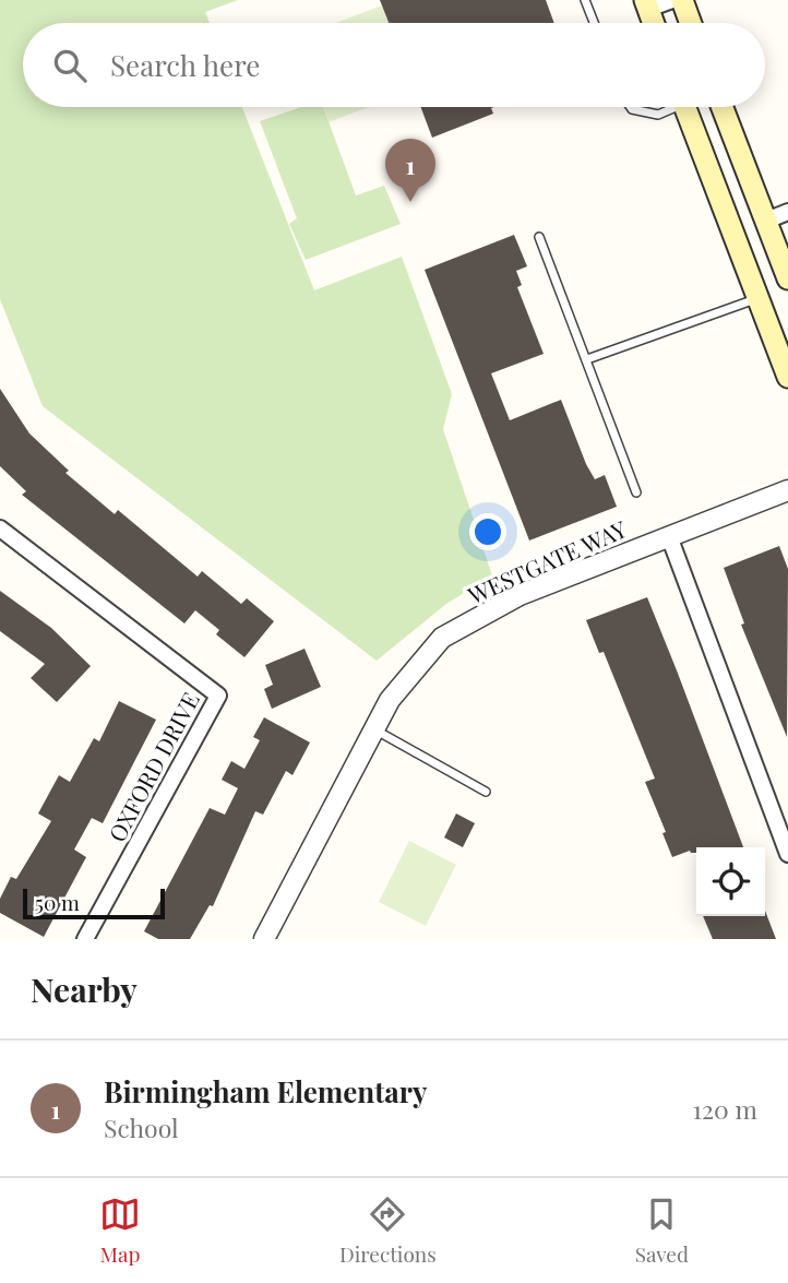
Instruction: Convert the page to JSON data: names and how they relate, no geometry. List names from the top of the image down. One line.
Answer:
{"streets":{"street":["WESTGATE WAY","OXFORD DRIVE"]},"scale_bar":"50 m","page":{"search":"Search here","pins":"1","scale":"50 m","heading":"Nearby","list":[{"mark":"1","name":"Birmingham Elementary","note":"School","value":"120 m"}],"nav":["Map","Directions","Saved"]}}
